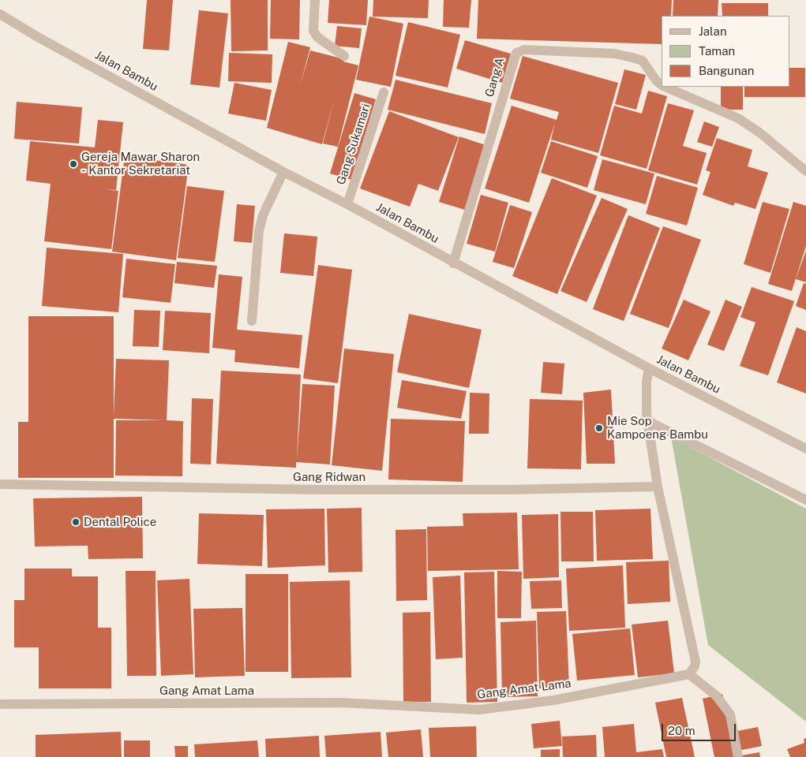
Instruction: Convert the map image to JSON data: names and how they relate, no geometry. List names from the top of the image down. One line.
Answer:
{"streets":{"street":["Jalan Bambu","Gang A","Gang Sukamari","Gang Ridwan","Gang Amat Lama"]},"crossings":[["Jalan Bambu","Gang A"],["Jalan Bambu","Gang Sukamari"]],"places":["Gereja Mawar Sharon - Kantor Sekretariat","Mie Sop Kampoeng Bambu","Dental Police"],"legend":["Jalan","Taman","Bangunan"],"scale_bar":"20 m"}
